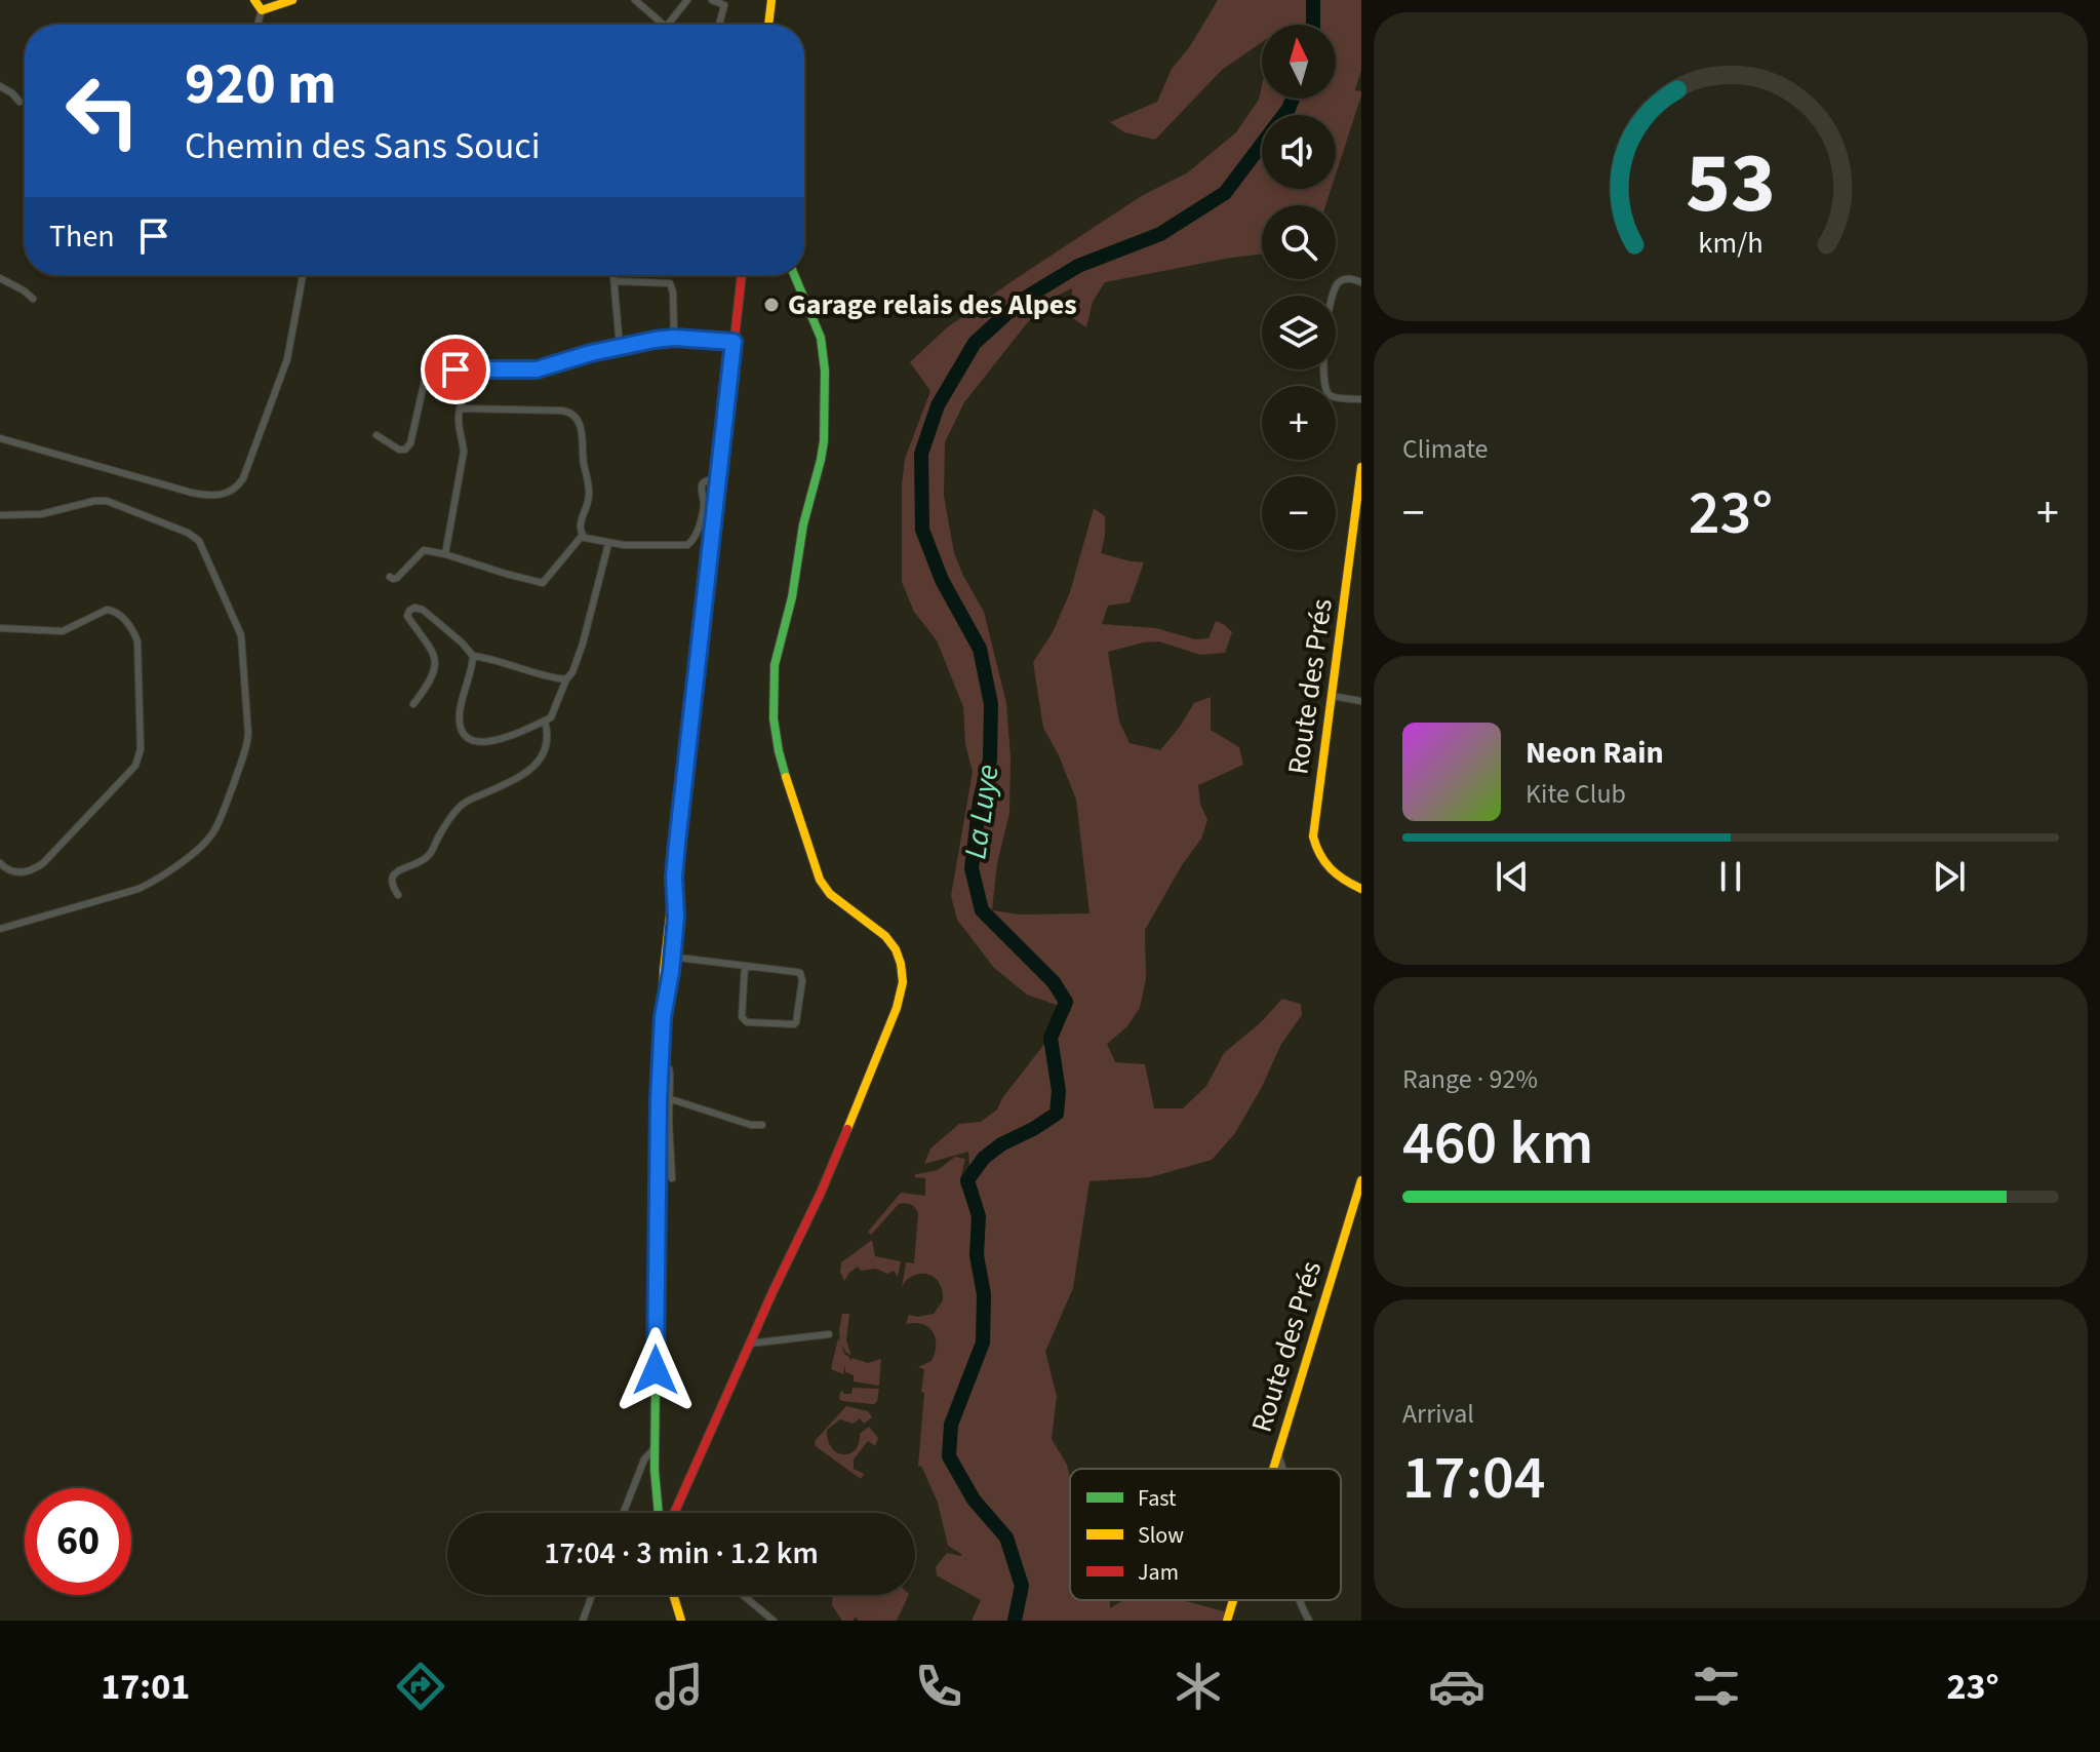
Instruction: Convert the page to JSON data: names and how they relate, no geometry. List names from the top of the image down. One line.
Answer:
{"streets":{"street":["Route des Prés"]},"water":["La Luye"],"places":["Garage relais des Alpes"],"legend":["Fast","Slow","Jam"],"north":"top","page":{"map_buttons":["+","−"],"turn":["920 m","Chemin des Sans Souci"],"then":"Then","tile":["Climate",["Range · 92%","460 km"],["Arrival","17:04"]],"heat":["−","23°","+"],"song":["Neon Rain","Kite Club"],"limit":"60","trip":"17:04 · 3 min · 1.2 km","tabs":["17:01","23°"],"gauge":["53","km/h"]}}
